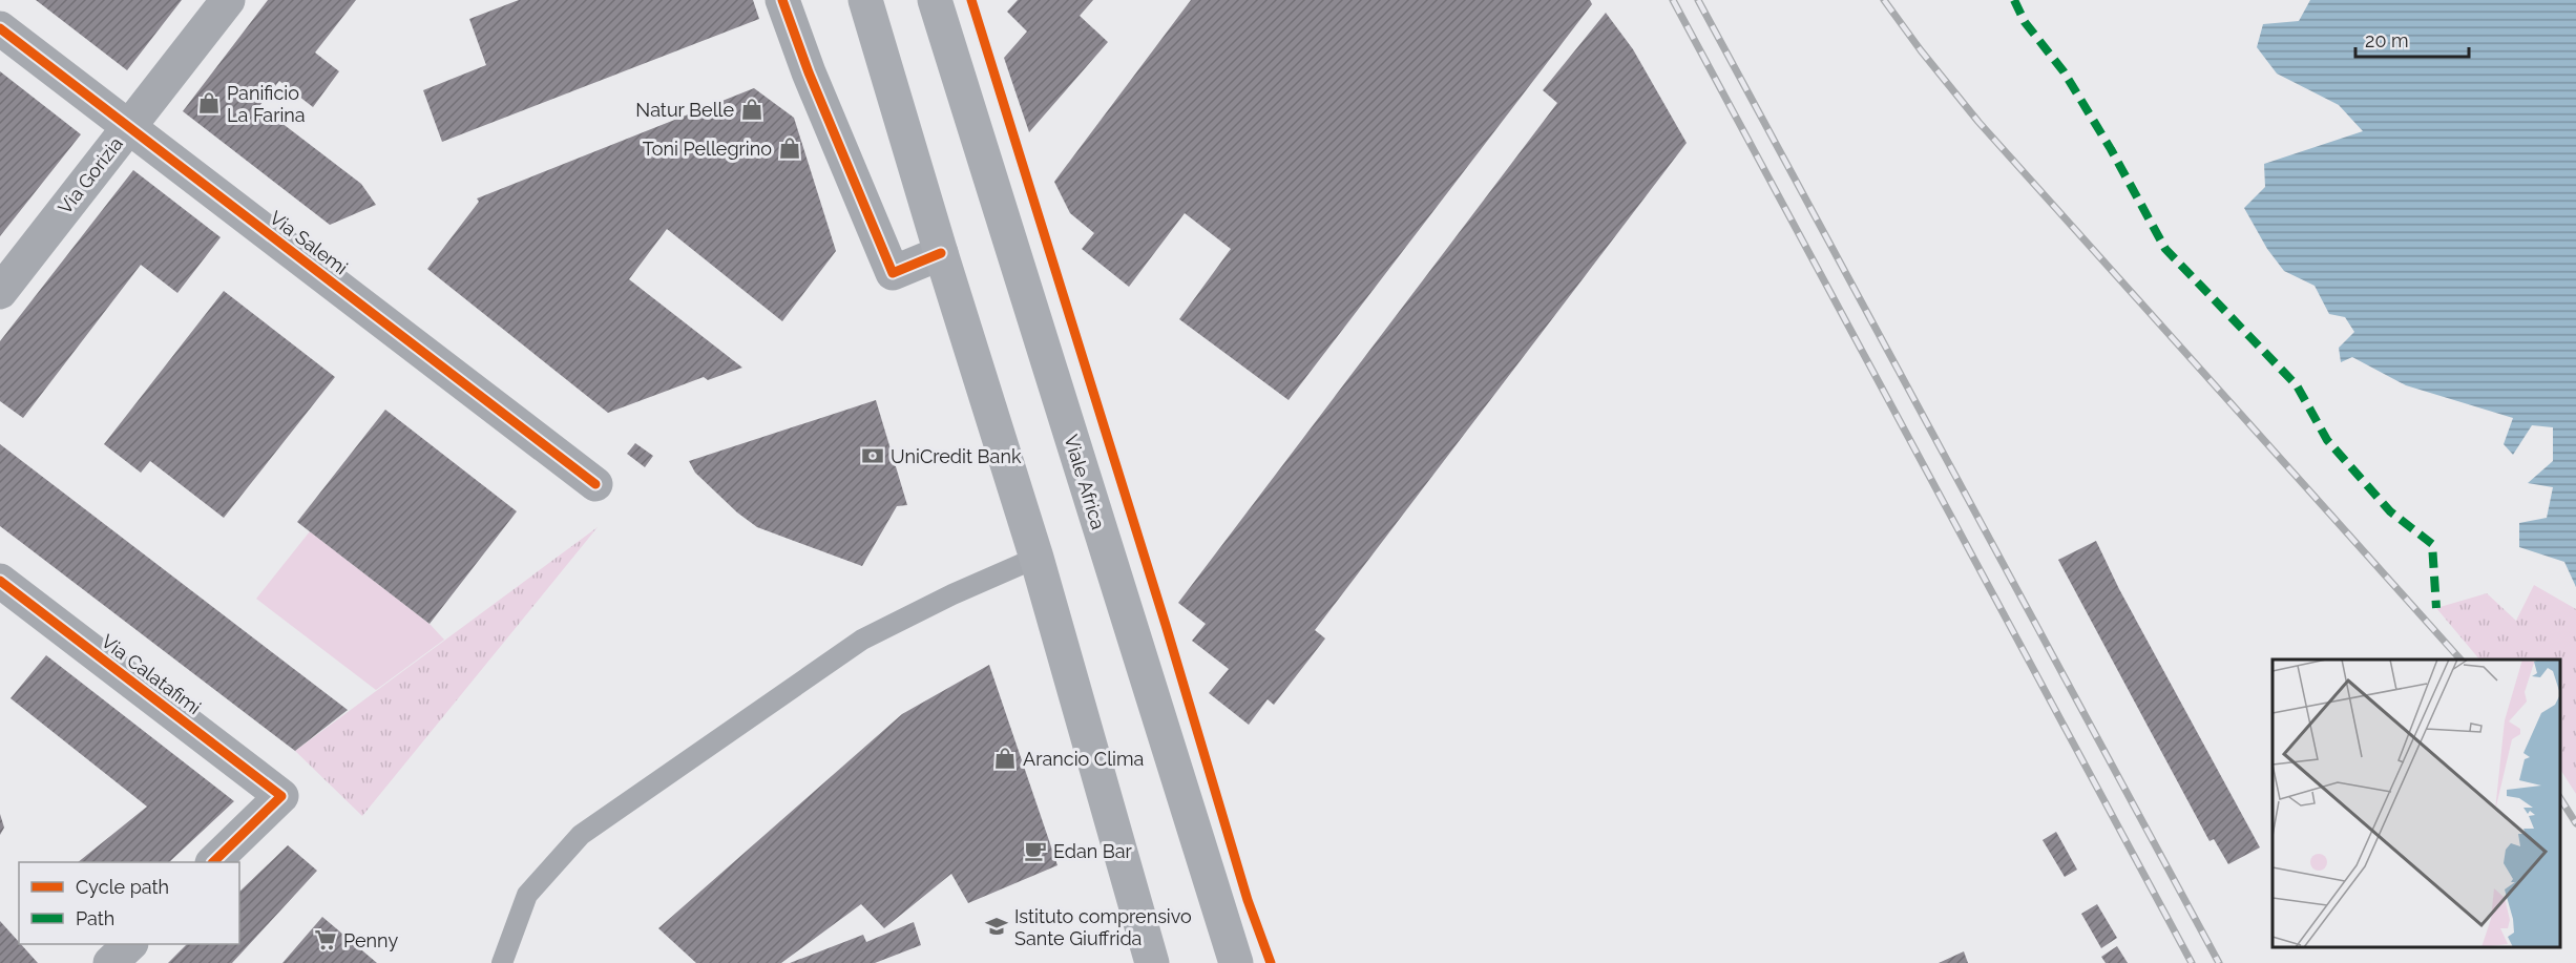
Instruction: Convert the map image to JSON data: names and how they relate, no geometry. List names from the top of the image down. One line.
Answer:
{"streets":{"main road":["Viale Africa"],"street":["Via Gorizia","Via Salemi","Via Calatafimi"]},"crossings":[["Via Gorizia","Via Salemi"]],"places":{"shop":["Panificio La Farina","Natur Belle","Toni Pellegrino","Arancio Clima"],"bank":["UniCredit Bank"],"cafe":["Edan Bar"],"school or university":["Istituto comprensivo Sante Giuffrida"],"supermarket":["Penny"]},"legend":["Cycle path","Path"],"scale_bar":"20 m"}
